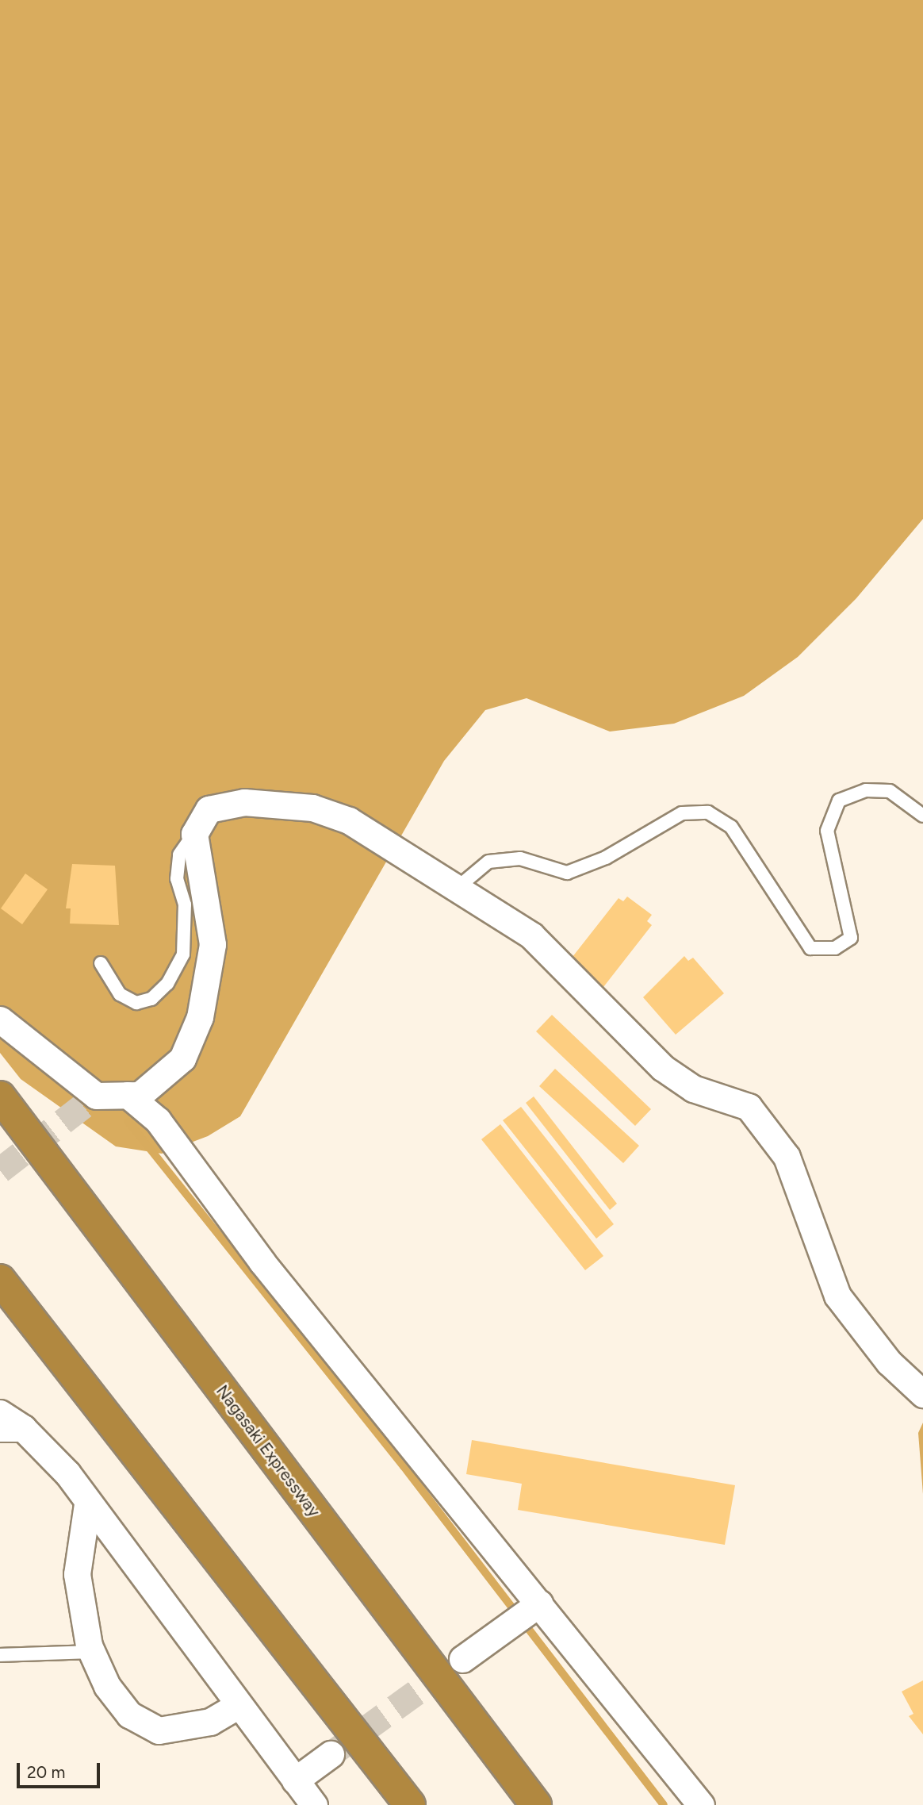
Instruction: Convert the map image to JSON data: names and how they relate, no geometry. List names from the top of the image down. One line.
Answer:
{"streets":{"highway":["Nagasaki Expressway"]},"scale_bar":"20 m"}
